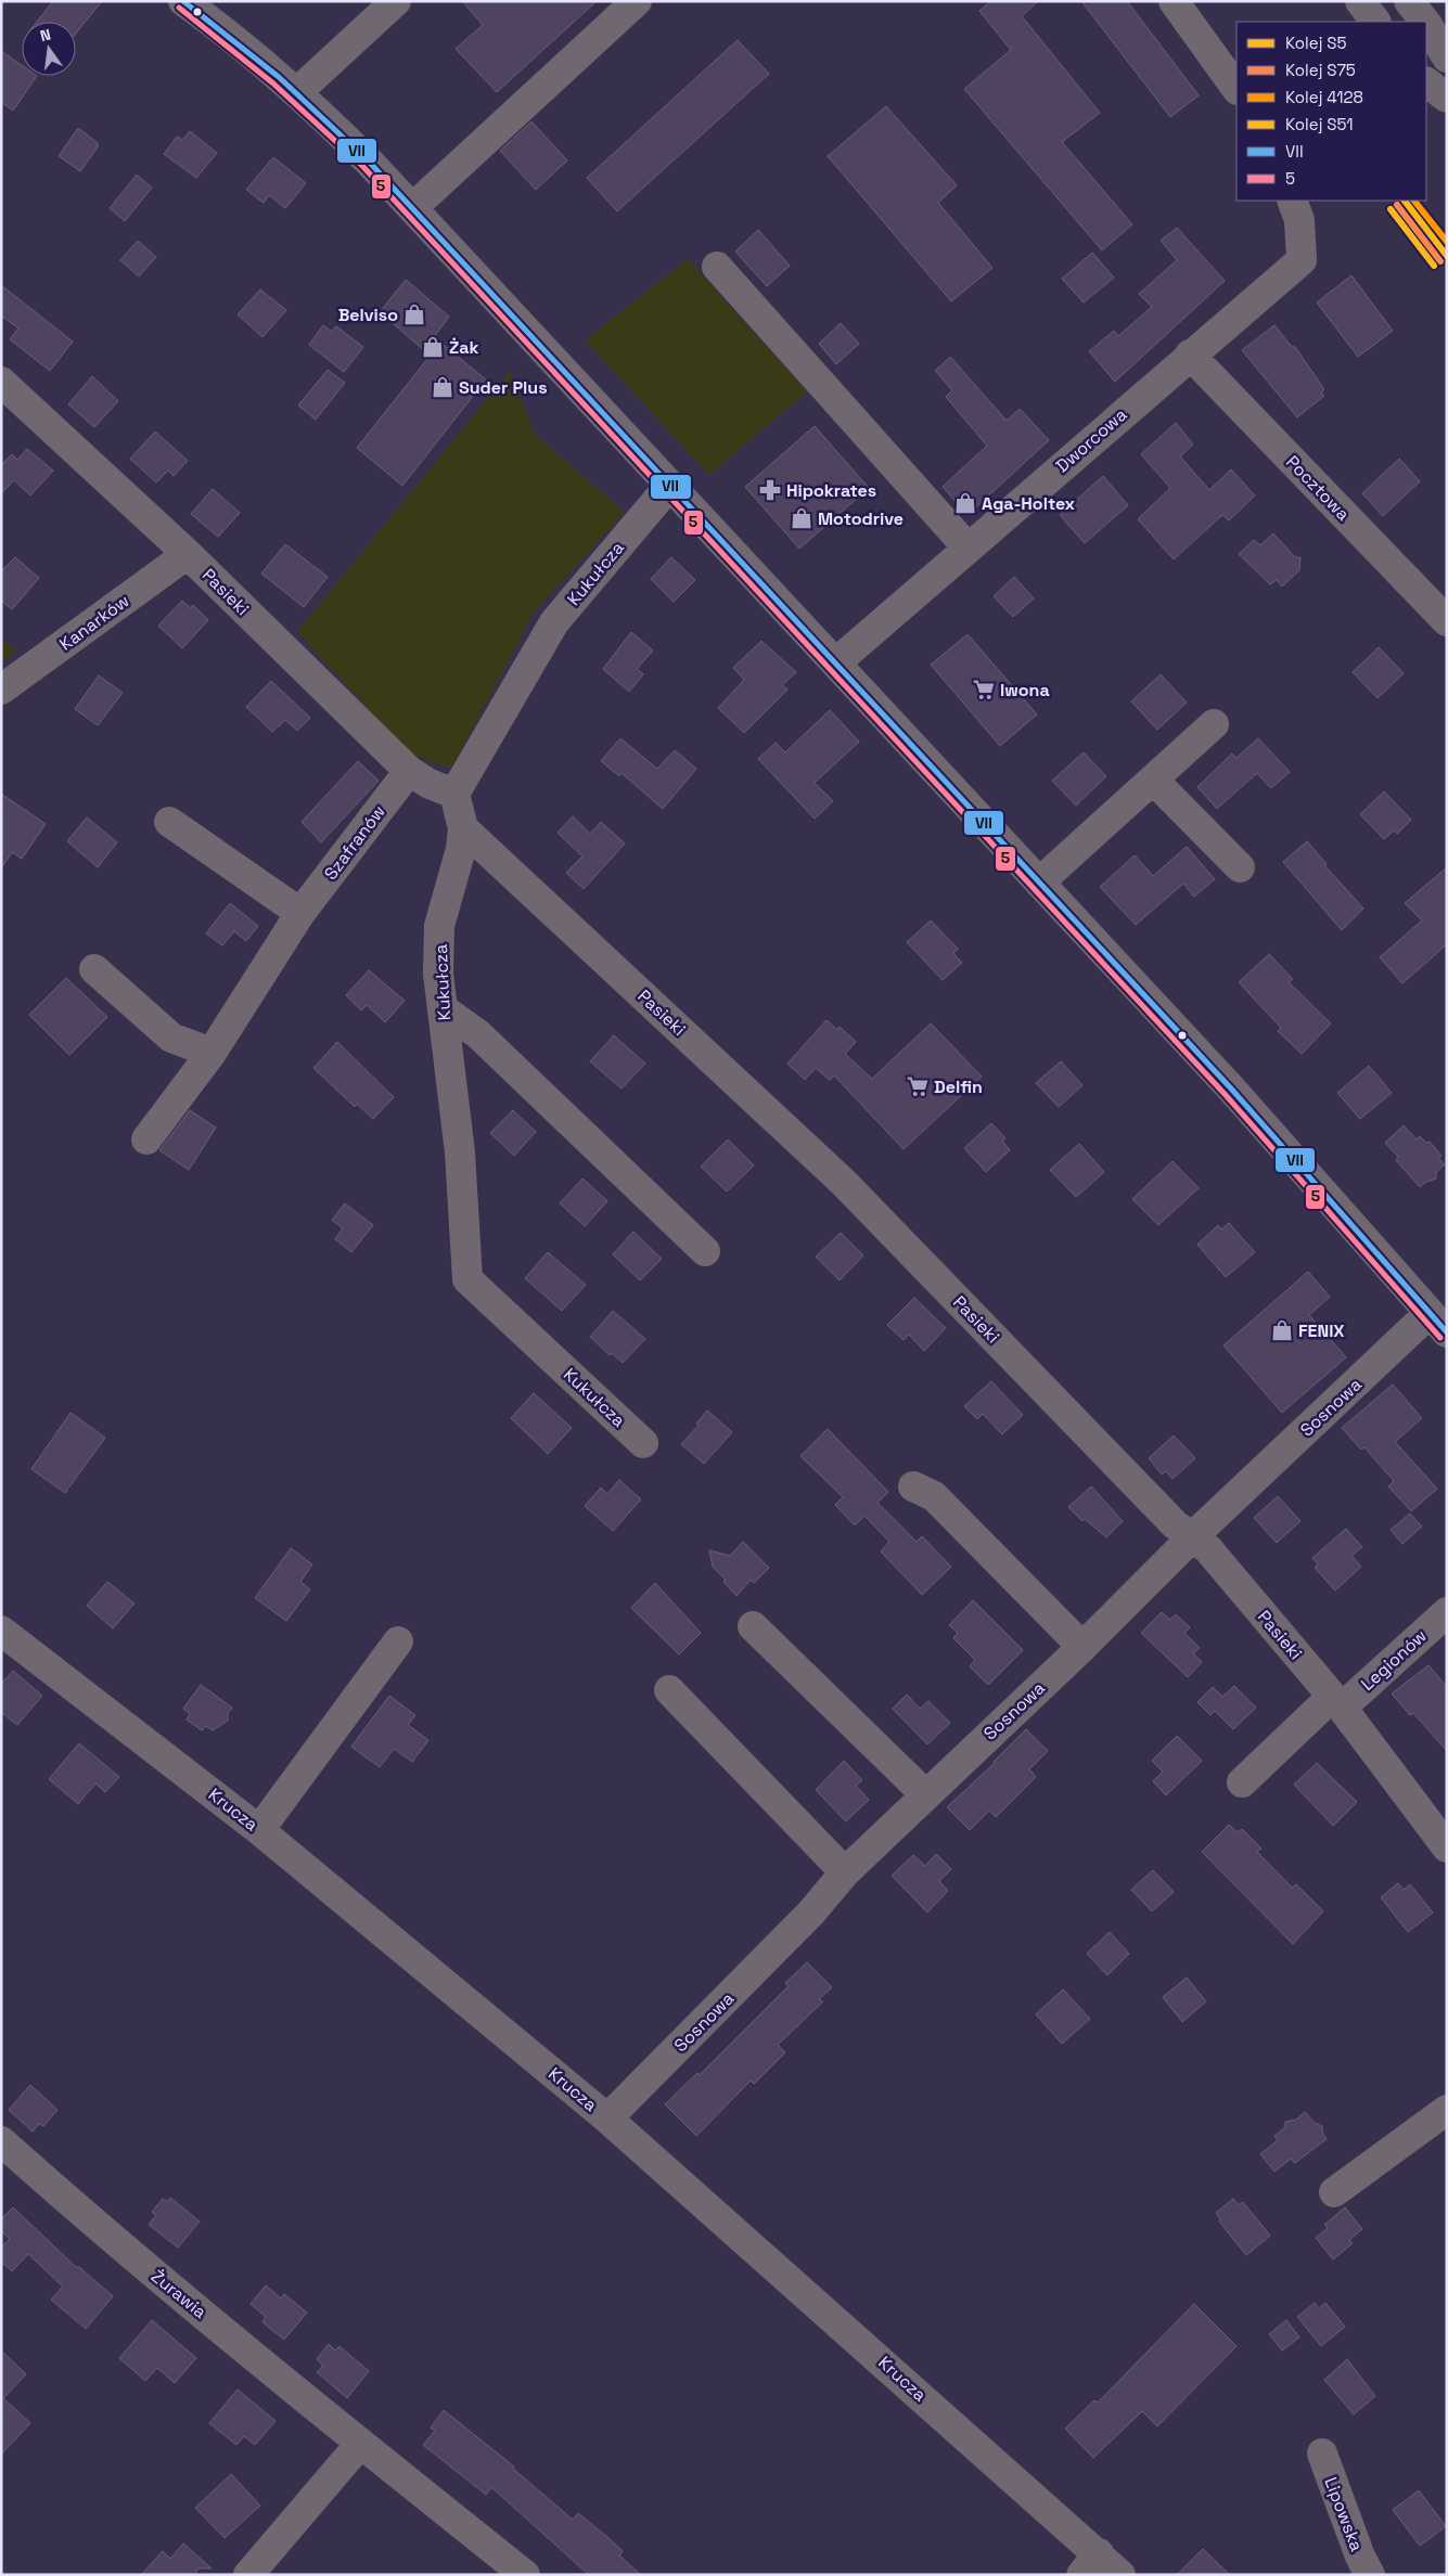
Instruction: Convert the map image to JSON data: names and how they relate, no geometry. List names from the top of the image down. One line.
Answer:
{"streets":{"street":["Dworcowa","Pocztowa","Kukułcza","Pasieki","Kanarków","Szafranów","Sosnowa","Legionów","Krucza","Żurawia","Lipowska"]},"crossings":[["Dworcowa","Pocztowa"],["Kukułcza","Pasieki"],["Pasieki","Kanarków"],["Pasieki","Szafranów"],["Pasieki","Sosnowa"],["Pasieki","Legionów"],["Sosnowa","Krucza"]],"places":{"shop":["Belviso","Żak","Suder Plus","Aga-Holtex","Motodrive","FENIX"],"pharmacy":["Hipokrates"],"supermarket":["Iwona","Delfin"]},"lines":["transit line VII","transit line 5","rail line S5","rail line 4128","rail line S75","rail line S51"],"legend":["Kolej S5","Kolej S75","Kolej 4128","Kolej S51","VII","5"],"north":"top"}
